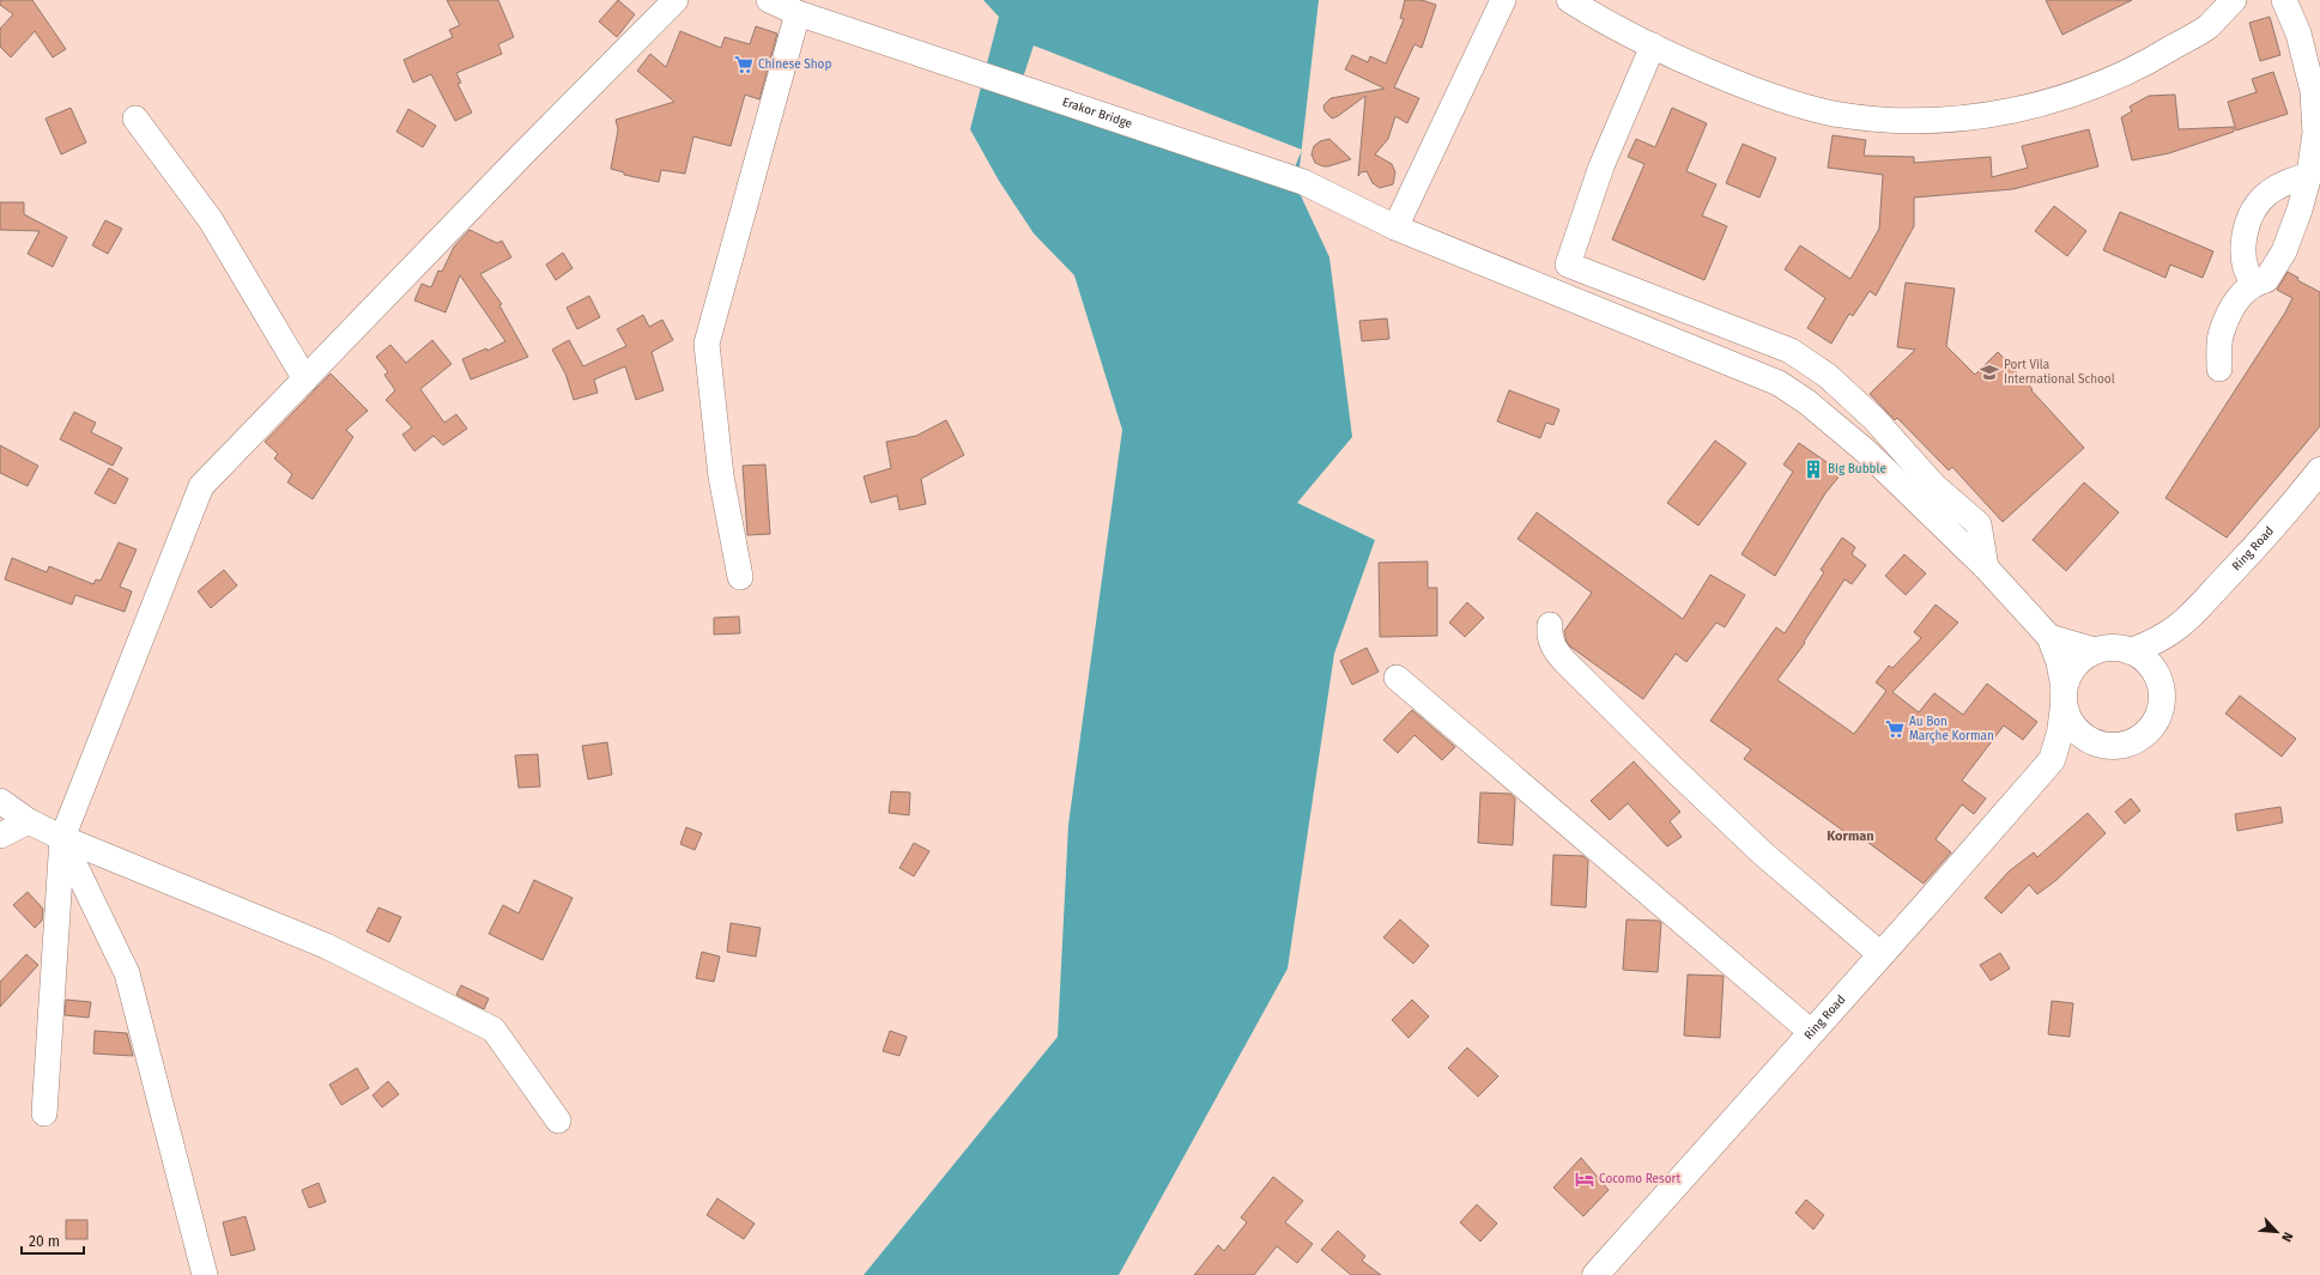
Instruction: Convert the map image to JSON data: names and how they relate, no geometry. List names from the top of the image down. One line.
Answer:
{"streets":{"main road":["Ring Road"],"street":["Erakor Bridge"]},"districts":["Korman"],"places":{"supermarket":["Chinese Shop","Au Bon Marçhe Korman"],"school or university":["Port Vila International School"],"building":["Big Bubble"],"hotel":["Cocomo Resort"]},"scale_bar":"20 m","north":"bottom right"}
